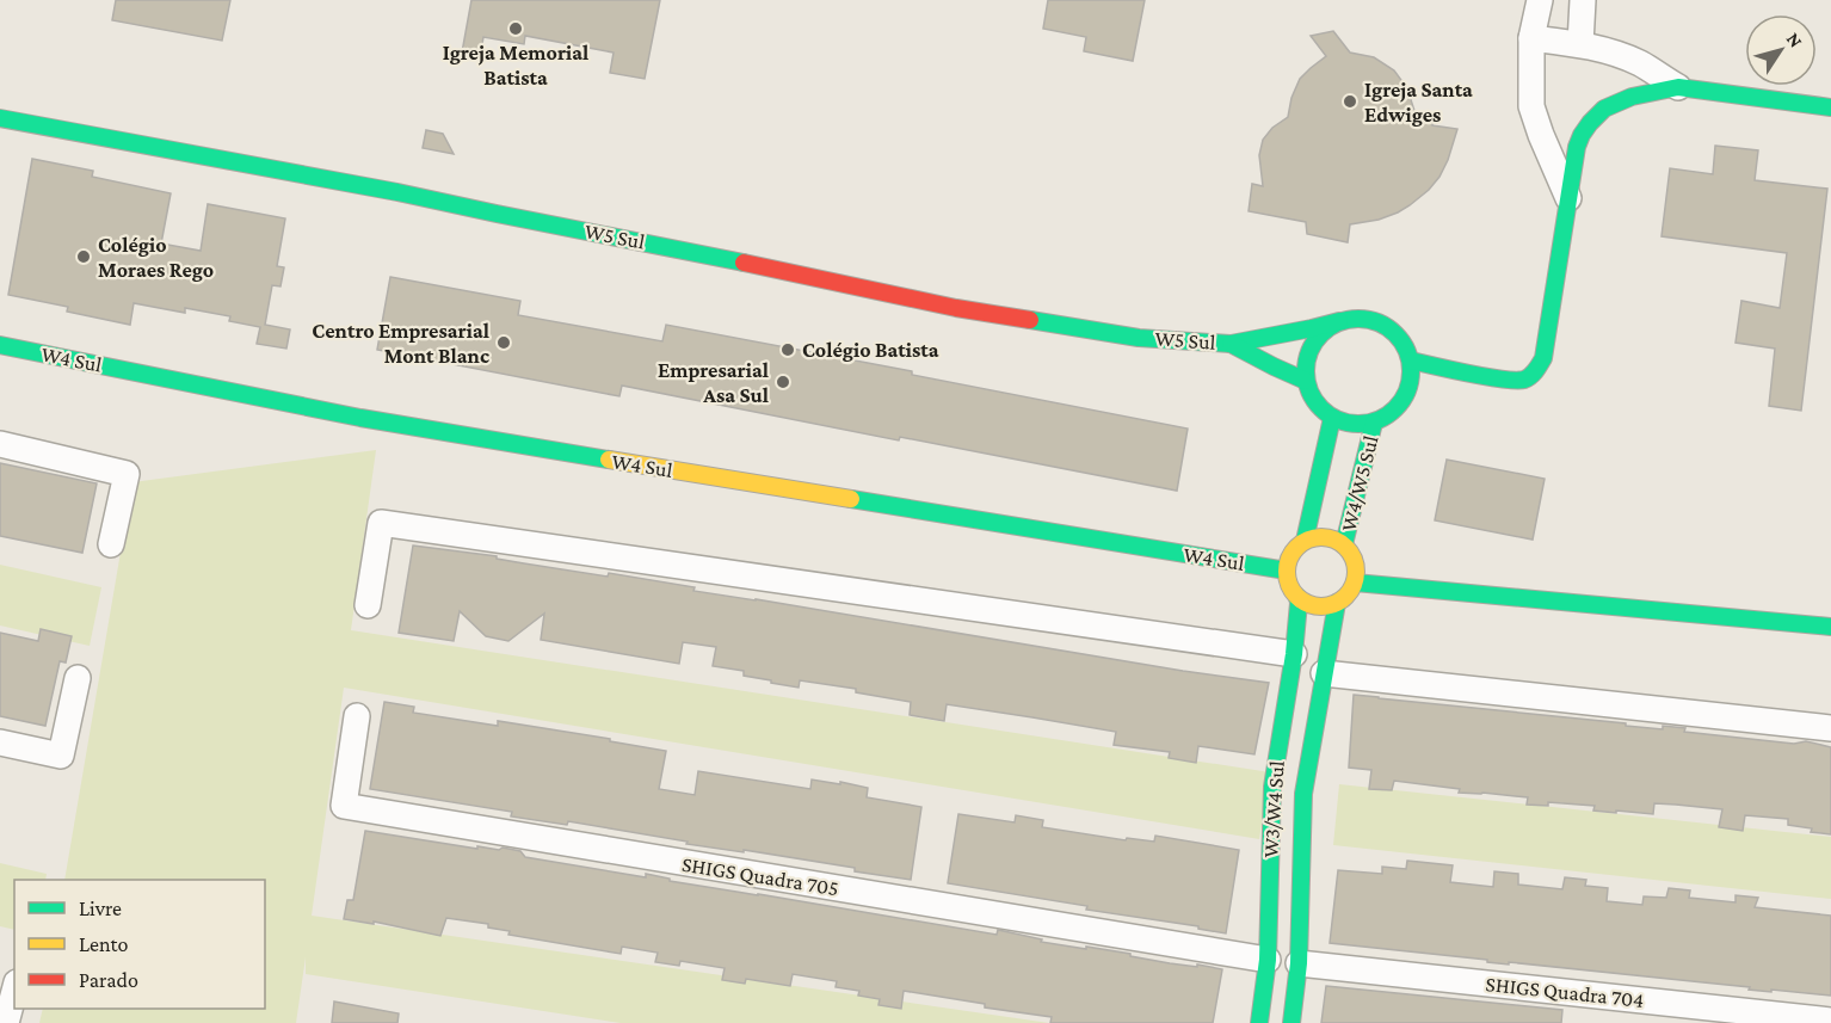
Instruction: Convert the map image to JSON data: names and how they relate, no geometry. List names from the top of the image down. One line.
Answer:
{"streets":{"main road":["W5 Sul","W4 Sul","W4/W5 Sul","W3/W4 Sul"],"street":["SHIGS Quadra 705","SHIGS Quadra 704"]},"crossings":[["W5 Sul","W4/W5 Sul"],["W4 Sul","W4/W5 Sul"],["W4 Sul","W3/W4 Sul"],["W4/W5 Sul","W3/W4 Sul"],["W3/W4 Sul","SHIGS Quadra 705"],["W3/W4 Sul","SHIGS Quadra 704"]],"places":["Igreja Memorial Batista","Igreja Santa Edwiges","Colégio Moraes Rego","Centro Empresarial Mont Blanc","Colégio Batista","Empresarial Asa Sul"],"legend":["Livre","Lento","Parado"],"north":"top right"}
